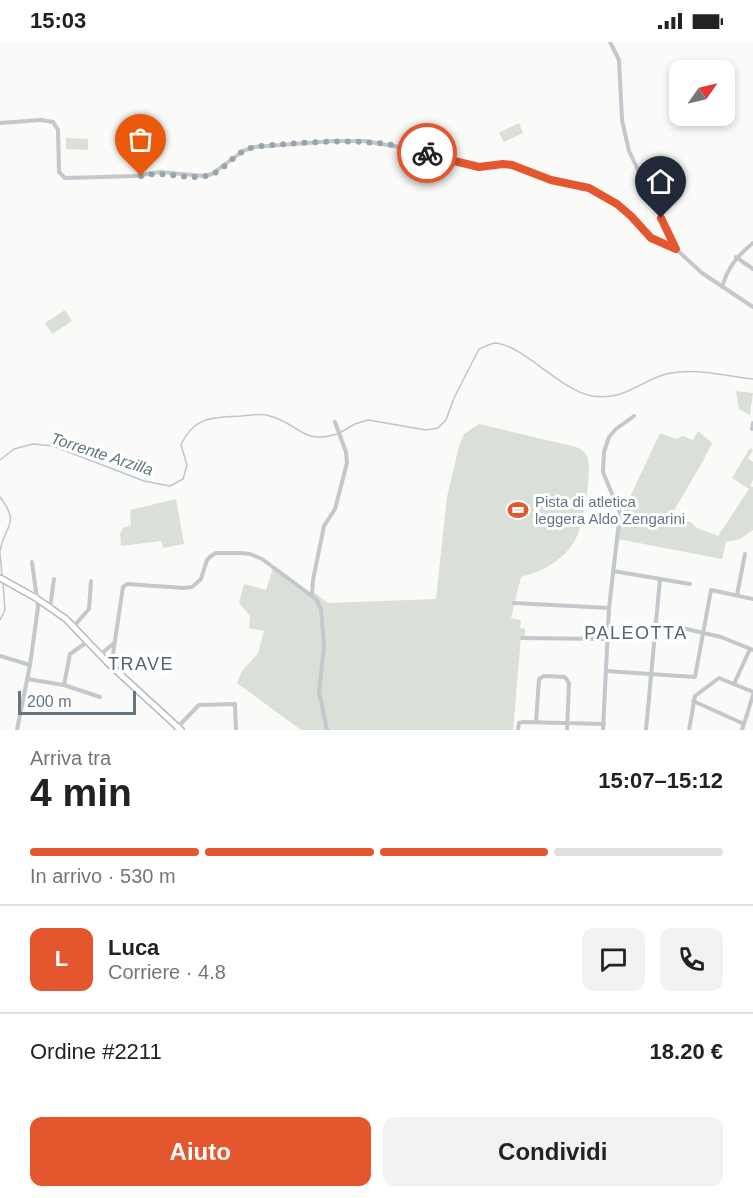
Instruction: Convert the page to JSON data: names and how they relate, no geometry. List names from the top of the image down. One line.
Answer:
{"districts":["PALEOTTA","TRAVE"],"water":["Torrente Arzilla"],"places":{"sports":["Pista di atletica leggera Aldo Zengarini"]},"scale_bar":"200 m","north":"top right","page":{"status":"15:03","scale":"200 m","heading":["4 min","Arriva tra","15:07–15:12"],"panel":["Luca","Corriere · 4.8","Ordine #2211","18.20 €"],"bar":"In arrivo · 530 m","round":"L","buttons":["Aiuto","Condividi"]}}
